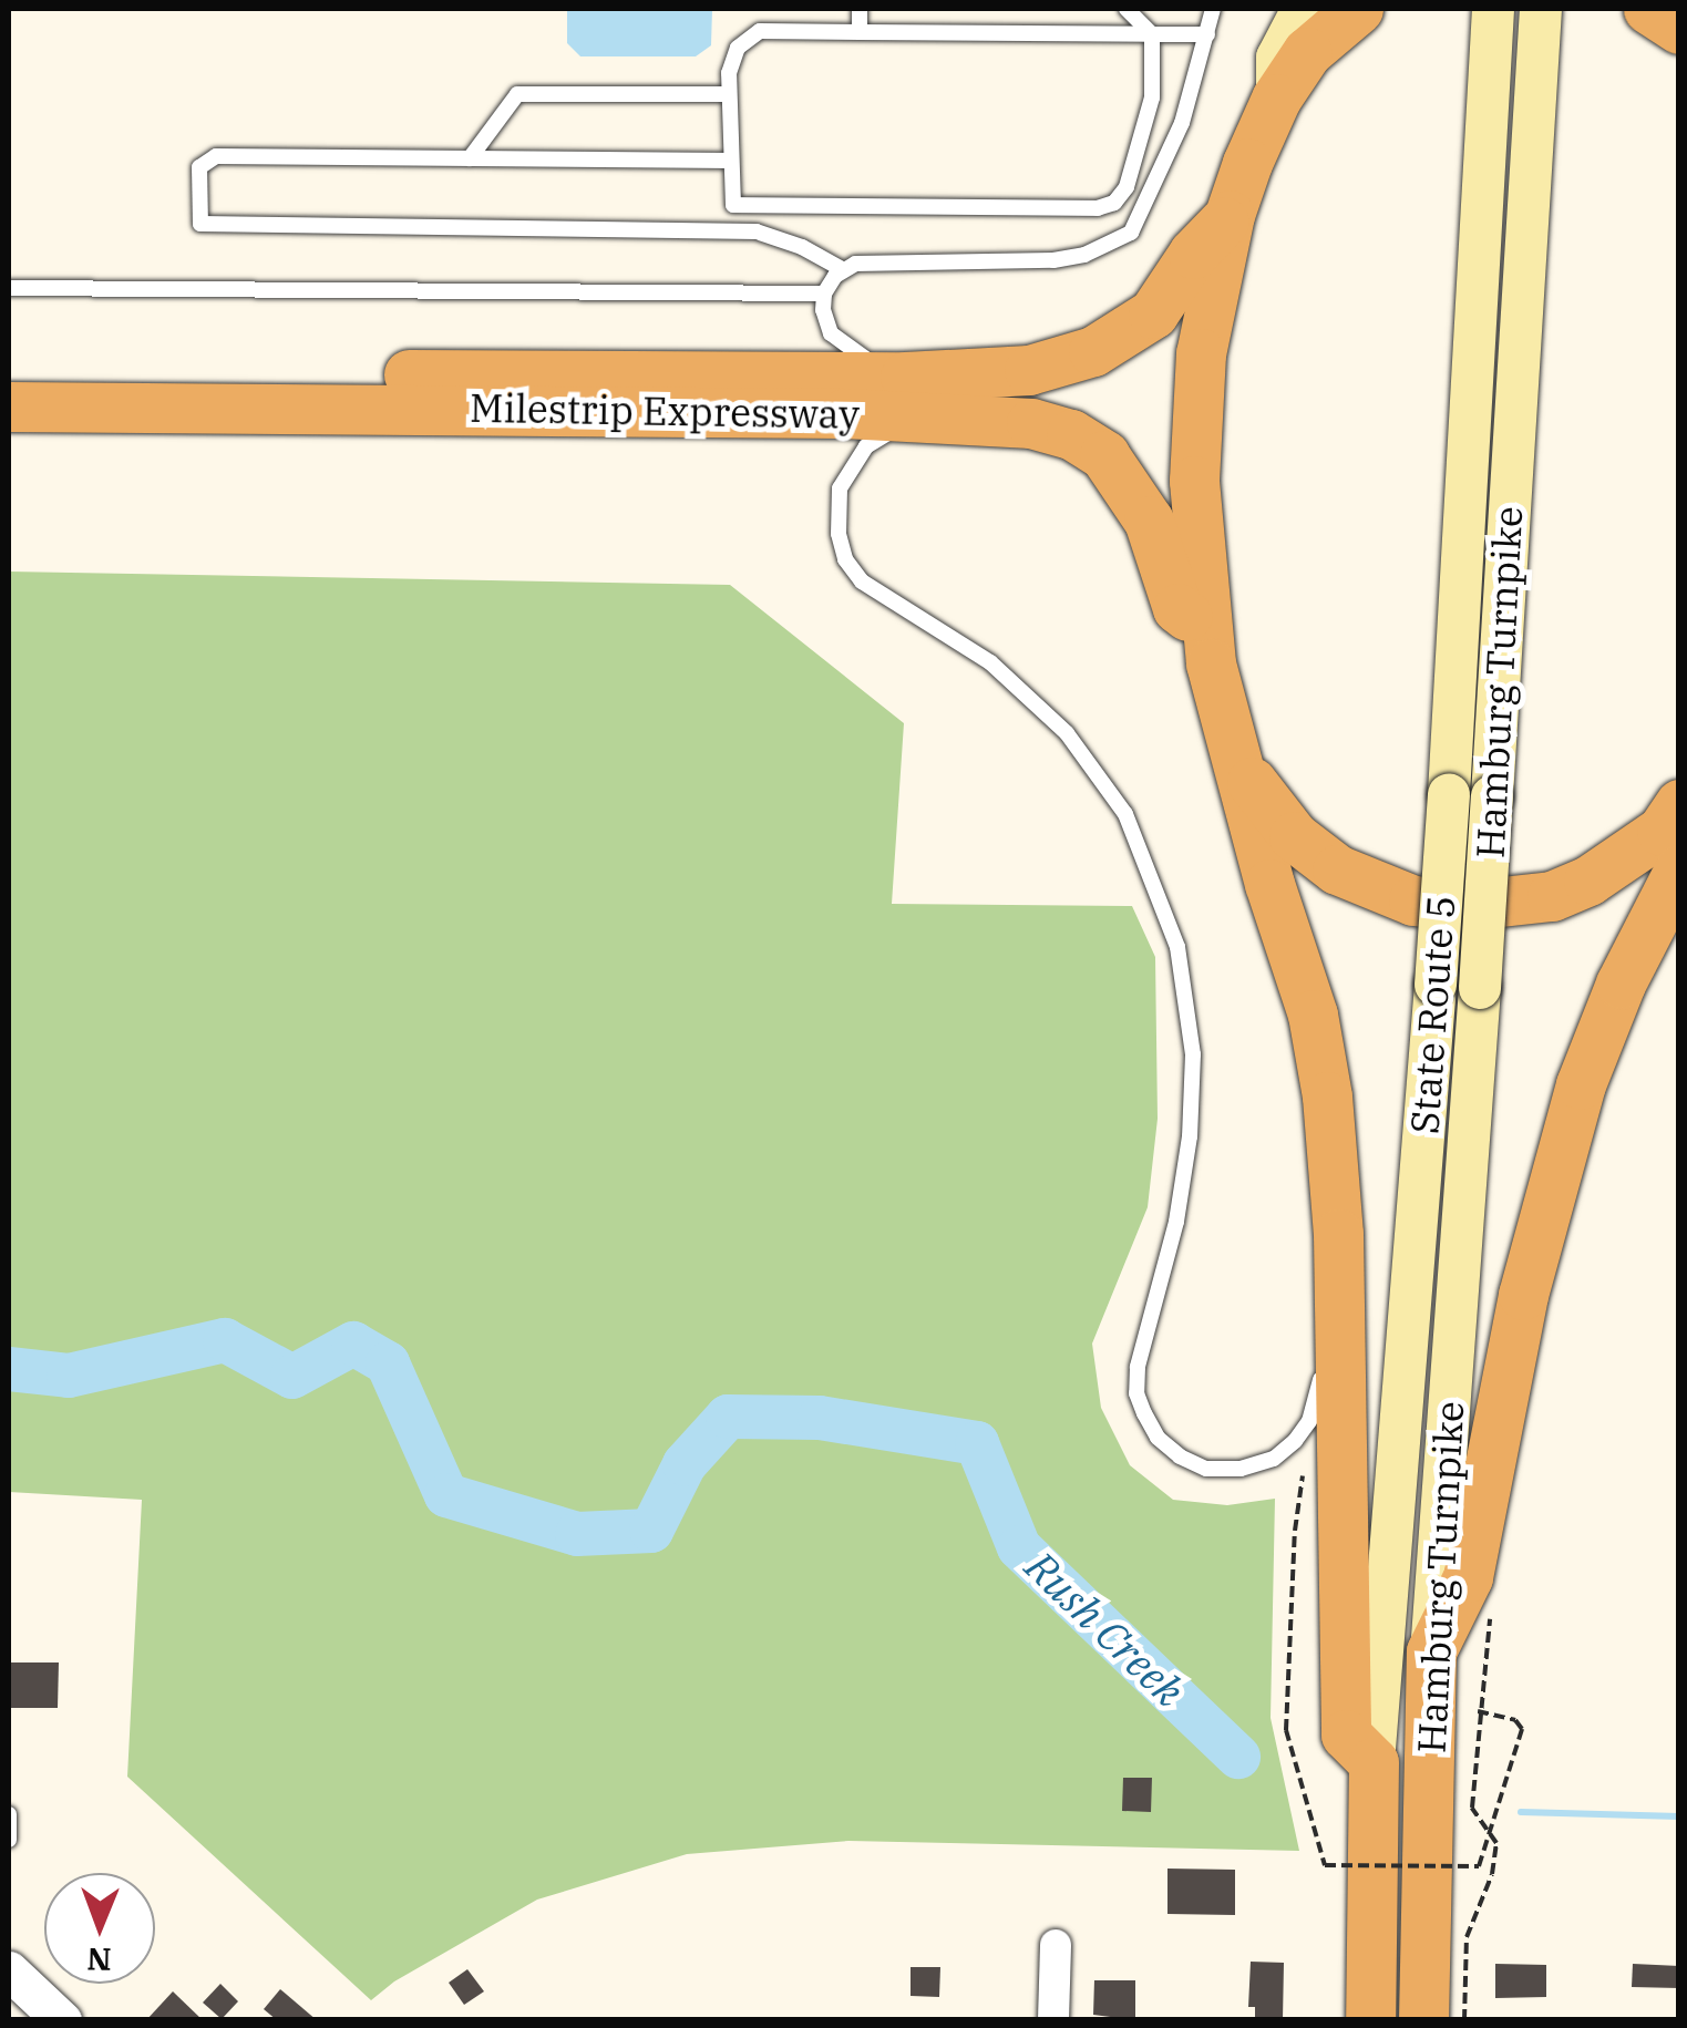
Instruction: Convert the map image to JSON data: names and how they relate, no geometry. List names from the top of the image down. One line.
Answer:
{"streets":{"highway":["Milestrip Expressway","Hamburg Turnpike","State Route 5"]},"water":["Rush Creek"],"north":"bottom"}
